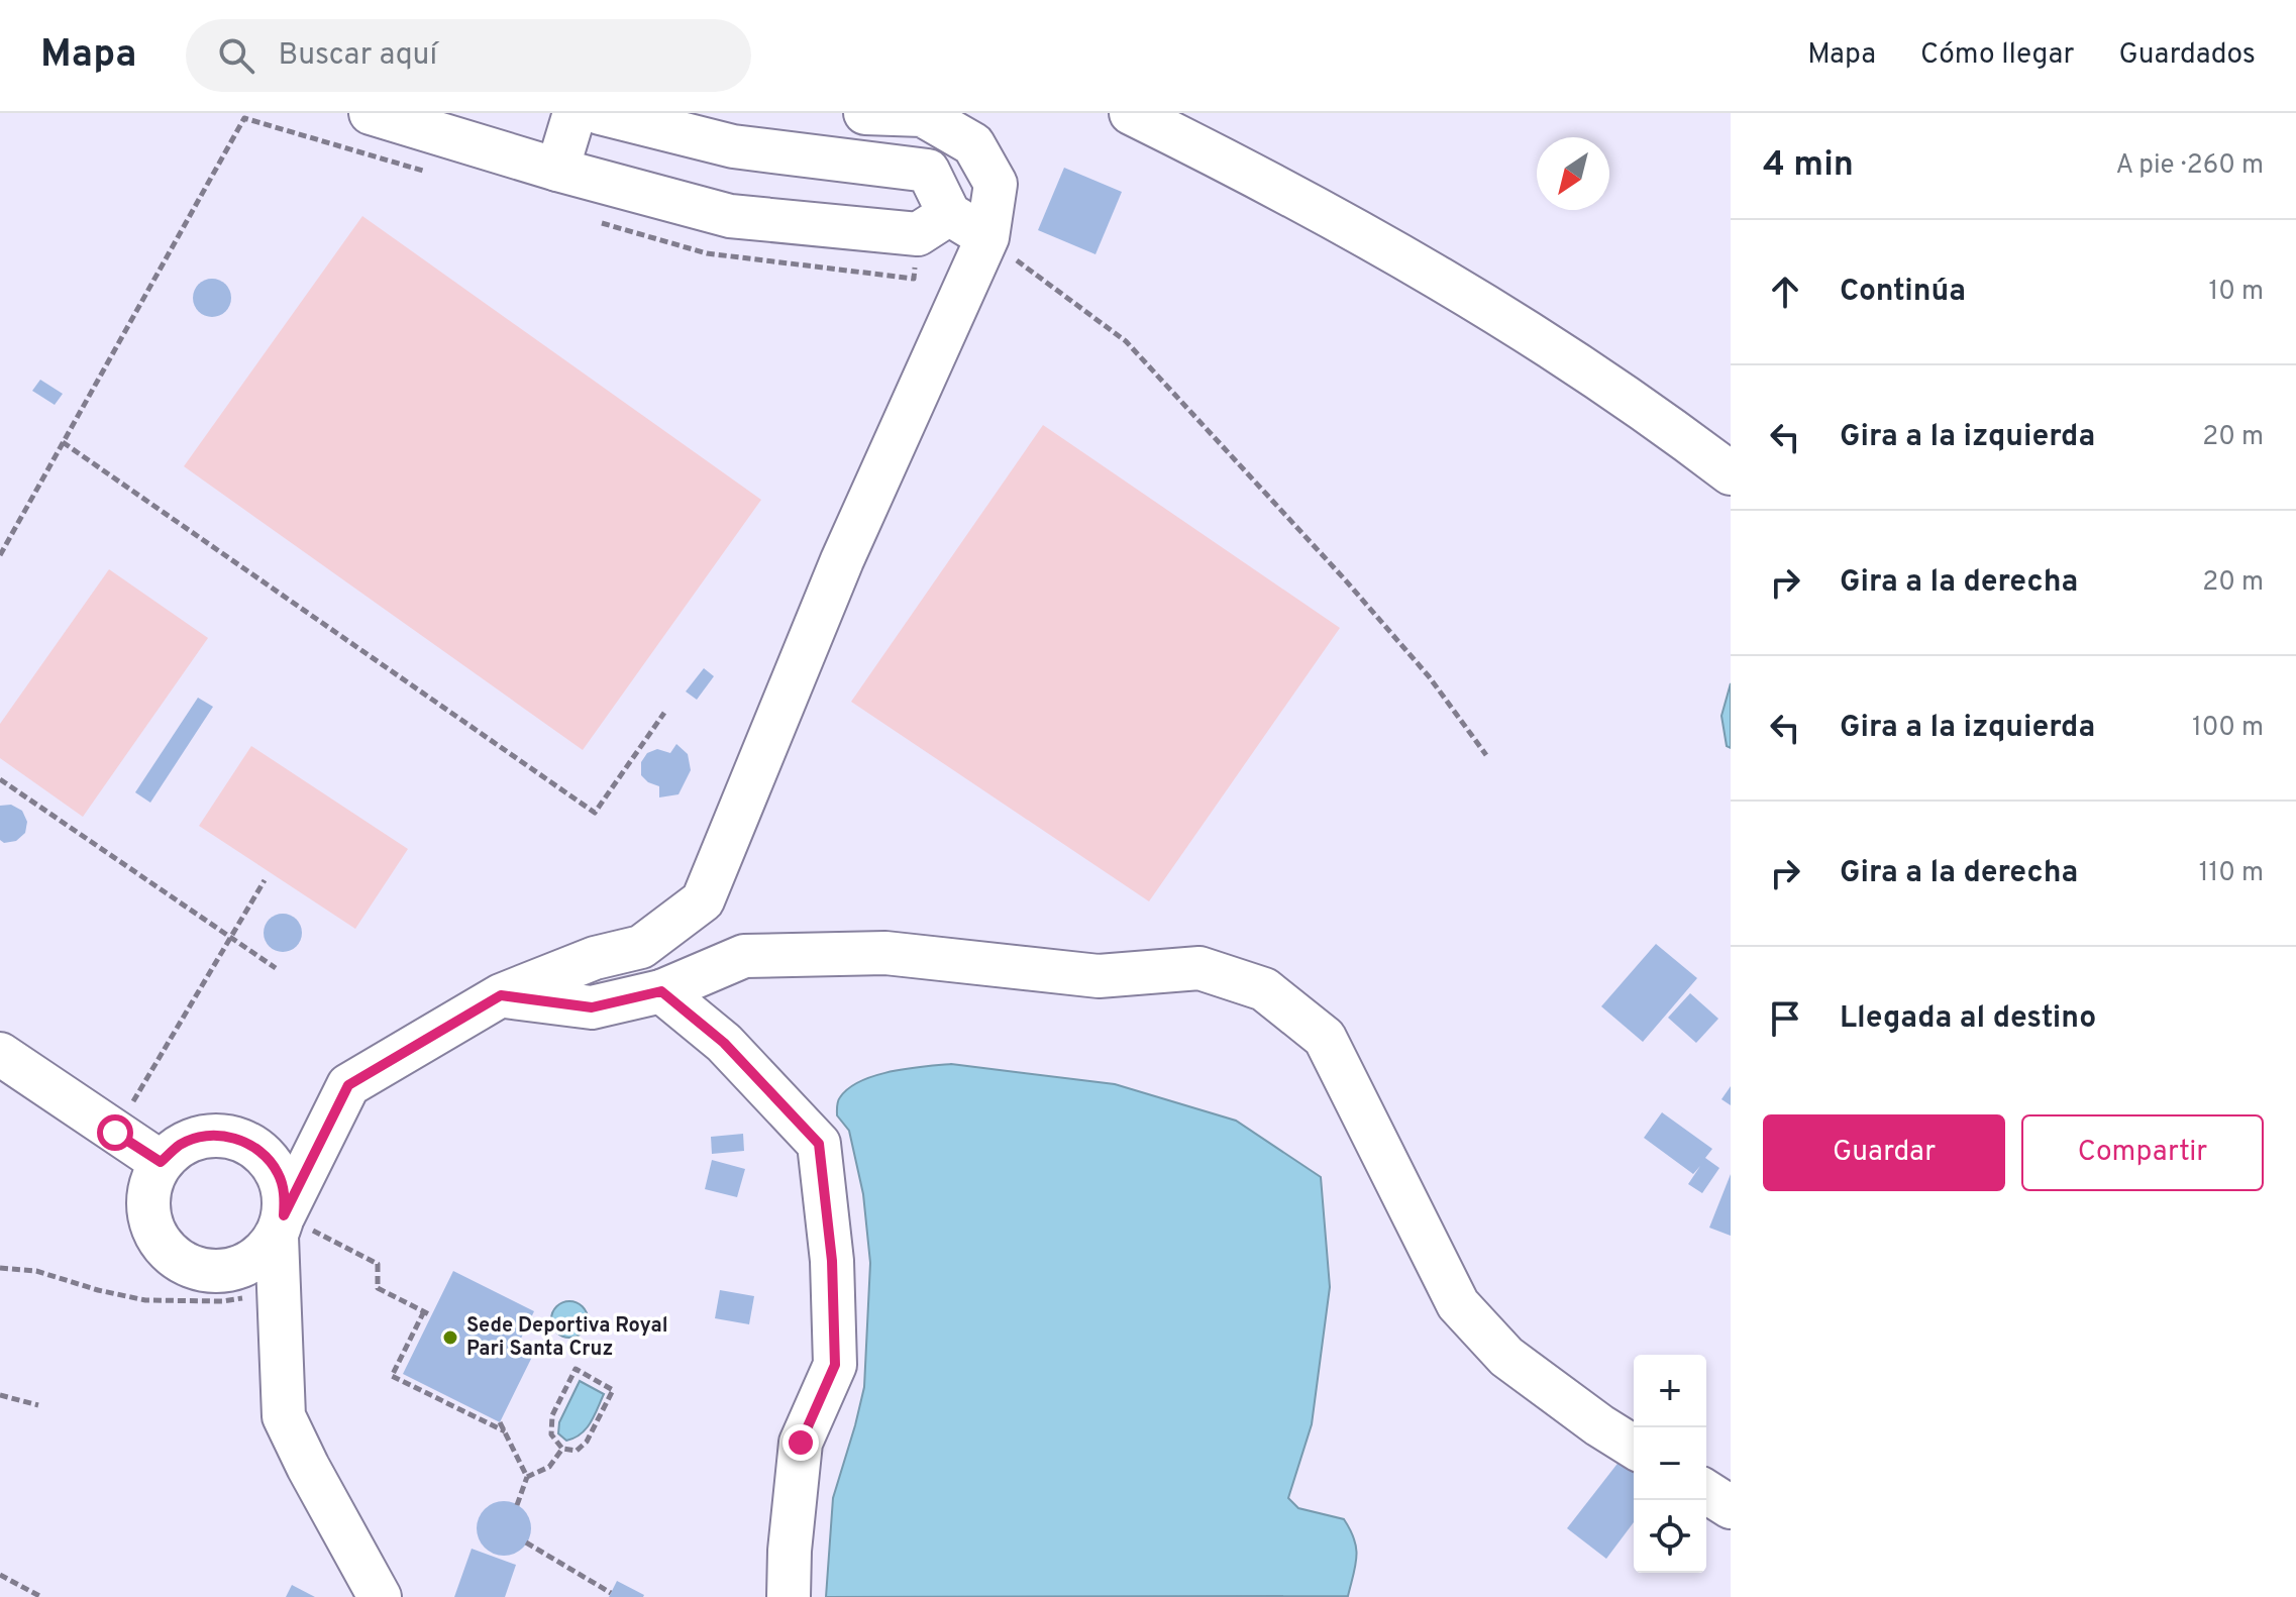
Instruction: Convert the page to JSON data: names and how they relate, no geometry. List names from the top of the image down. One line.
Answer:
{"places":["Sede Deportiva Royal Pari Santa Cruz"],"north":"bottom left","page":{"header":"Mapa","search":"Buscar aquí","nav":["Mapa","Cómo llegar","Guardados"],"heading":["4 min","A pie · 260 m"],"list":[["Continúa","10 m"],["Gira a la izquierda","20 m"],["Gira a la derecha","20 m"],["Gira a la izquierda","100 m"],["Gira a la derecha","110 m"],"Llegada al destino"],"buttons":["Guardar","Compartir"],"map_buttons":["+","−"]}}
